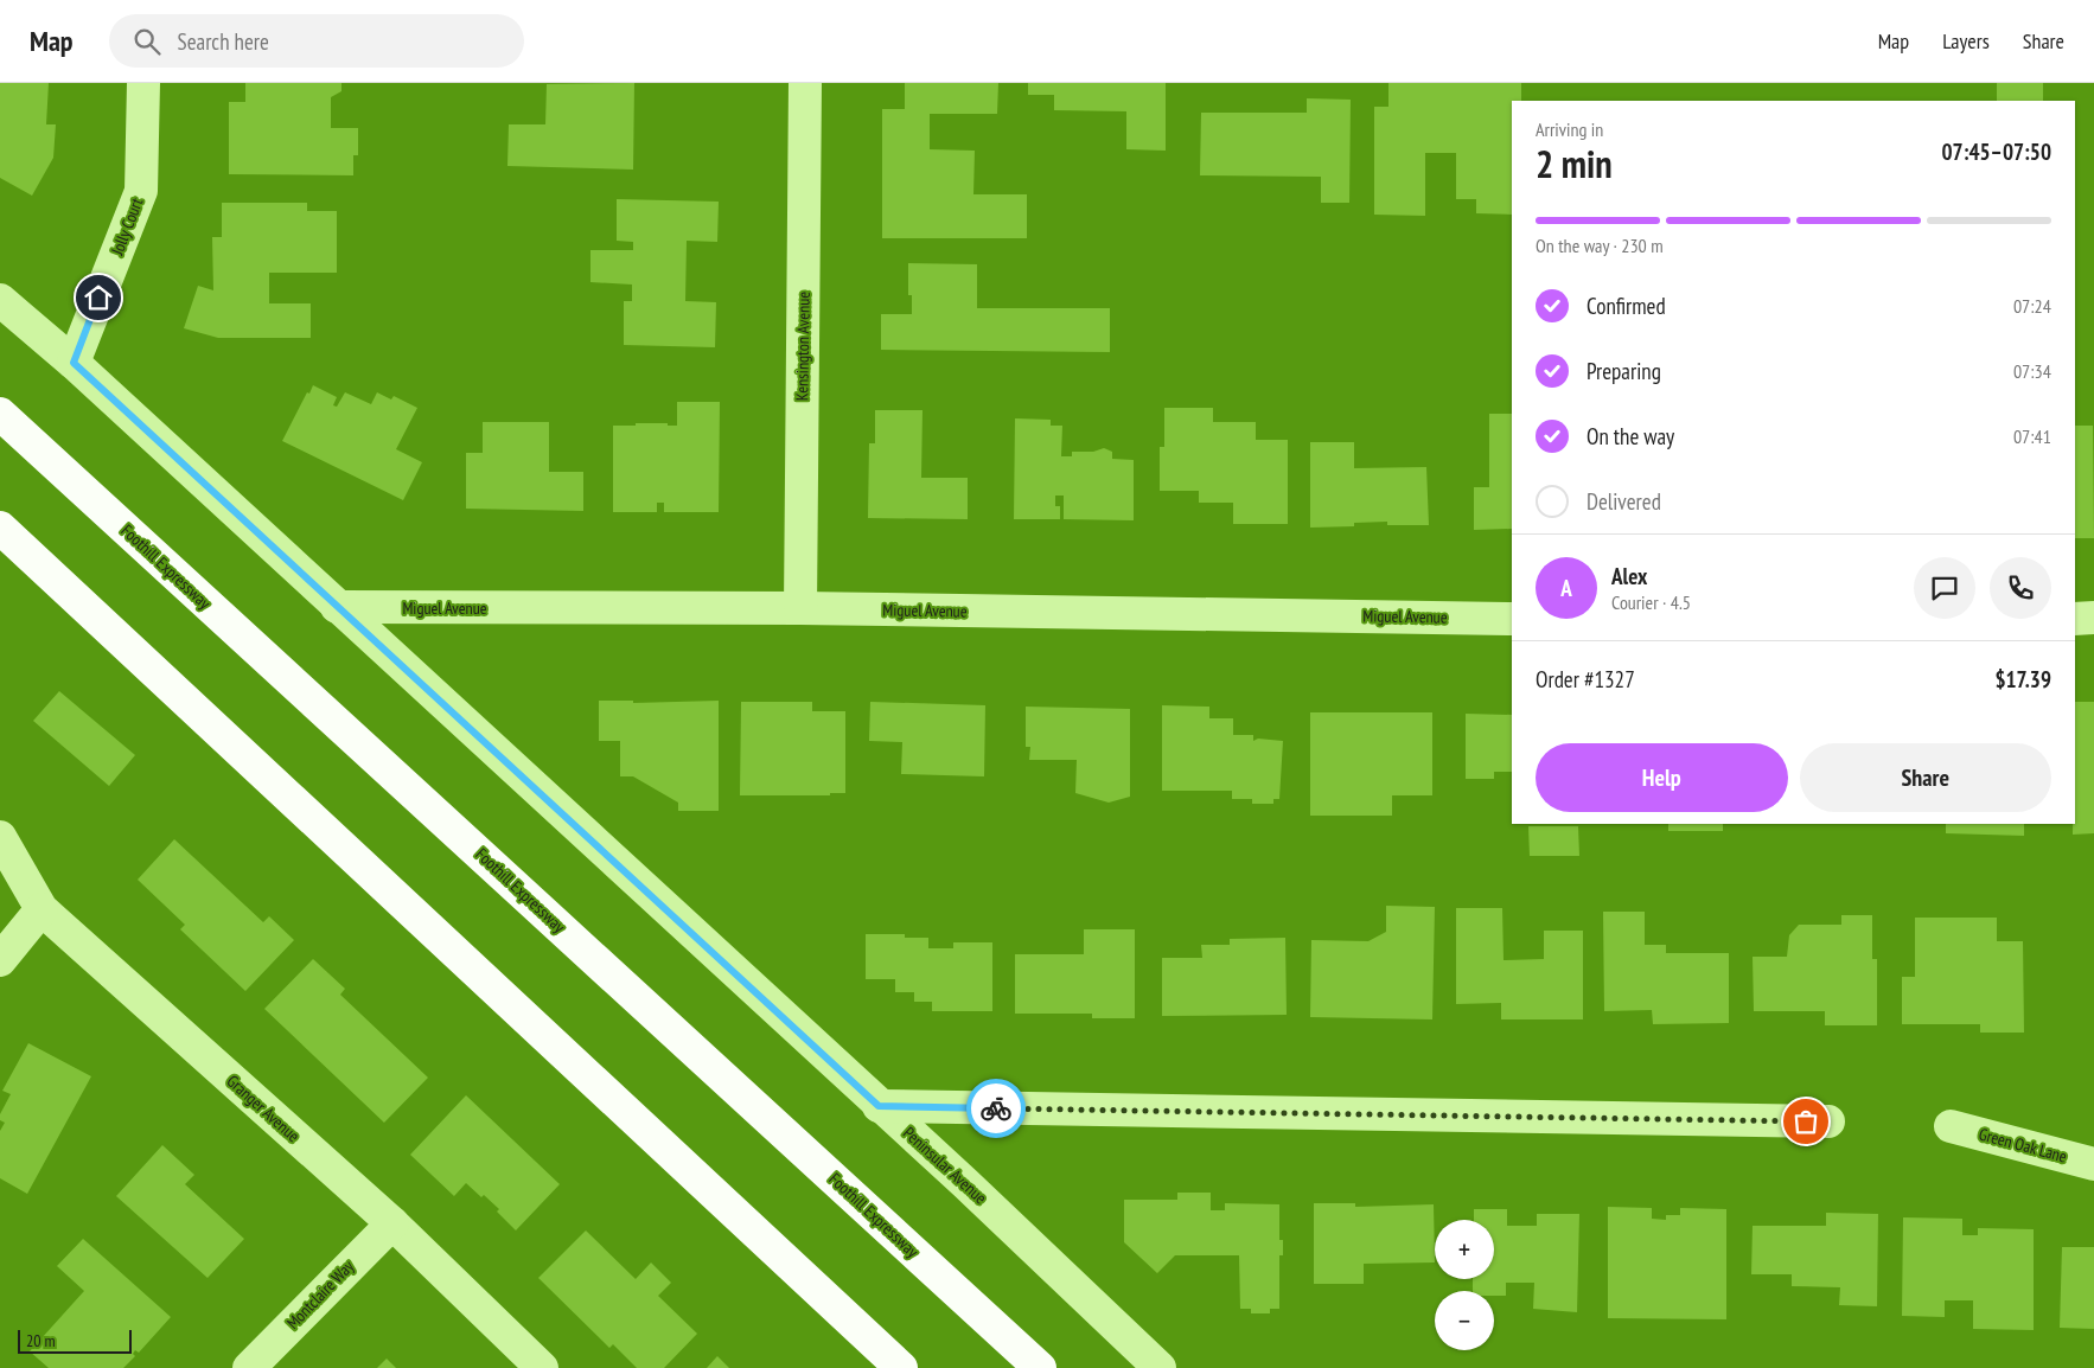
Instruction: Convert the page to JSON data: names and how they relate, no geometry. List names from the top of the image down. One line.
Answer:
{"streets":{"highway":["Foothill Expressway"],"street":["Jolly Court","Kensington Avenue","Miguel Avenue","Granger Avenue","Green Oak Lane","Peninsular Avenue","Montclaire Way"]},"crossings":[["Jolly Court","Peninsular Avenue"],["Kensington Avenue","Miguel Avenue"],["Miguel Avenue","Peninsular Avenue"],["Granger Avenue","Montclaire Way"]],"scale_bar":"20 m","page":{"header":"Map","search":"Search here","nav":["Map","Layers","Share"],"heading":["2 min","Arriving in","07:45–07:50"],"panel":["Alex","Courier · 4.5","Order #1327","$17.39"],"bar":"On the way · 230 m","list":[["Confirmed","07:24"],["Preparing","07:34"],["On the way","07:41"],"Delivered"],"round":"A","buttons":["Help","Share"],"map_buttons":["+","−"],"scale":"20 m"}}
